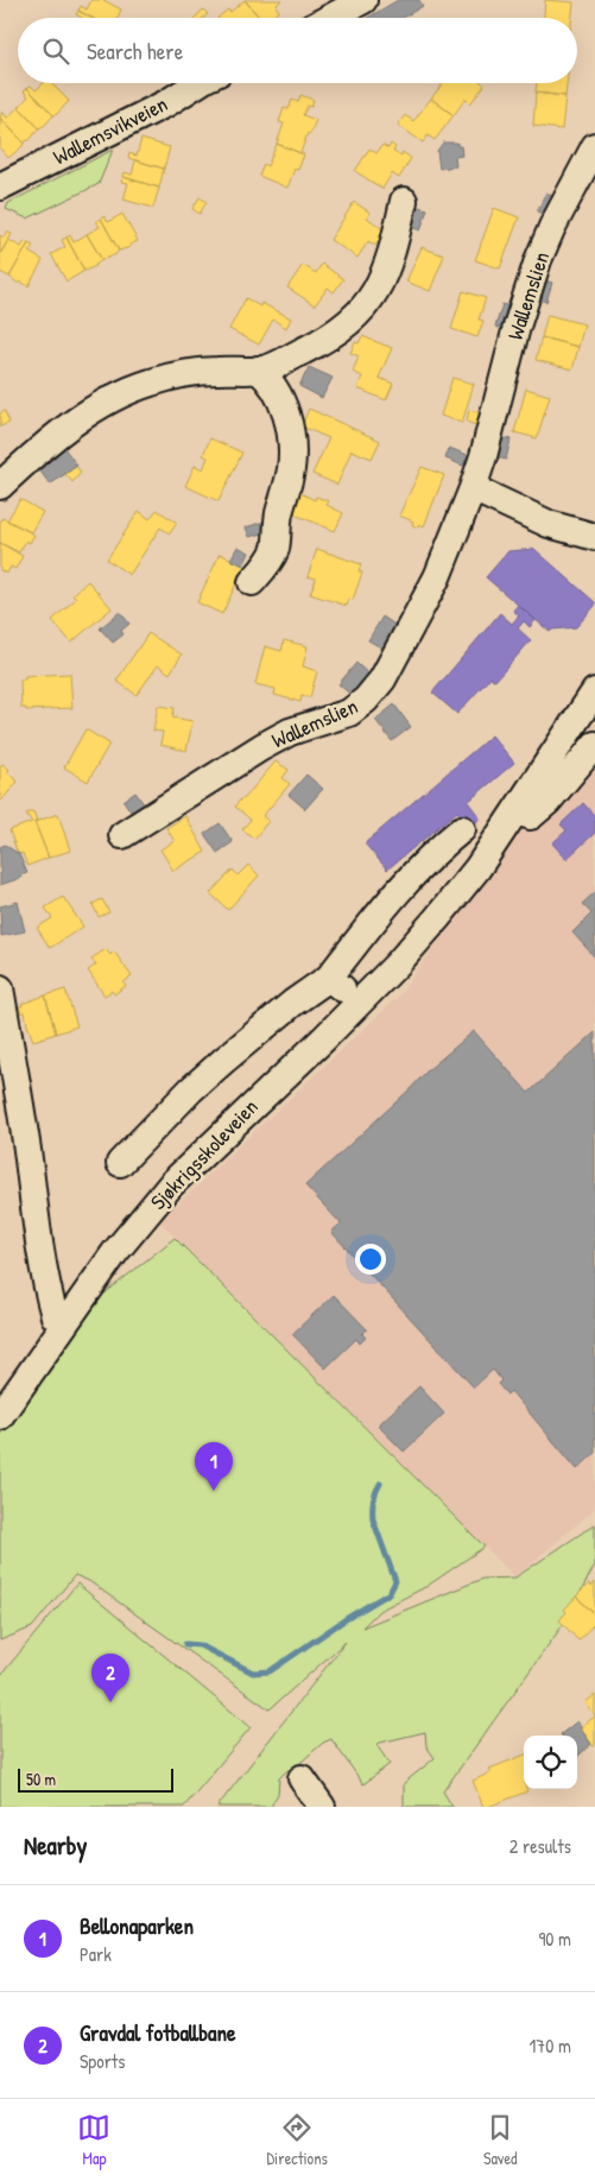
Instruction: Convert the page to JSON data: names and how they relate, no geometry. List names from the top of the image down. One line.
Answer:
{"streets":{"street":["Wallemsvikveien","Wallemslien","Sjøkrigsskoleveien"]},"scale_bar":"50 m","page":{"search":"Search here","pins":["1","2"],"scale":"50 m","heading":["Nearby","2 results"],"list":[{"mark":"1","name":"Bellonaparken","note":"Park","value":"90 m"},{"mark":"2","name":"Gravdal fotballbane","note":"Sports","value":"170 m"}],"nav":["Map","Directions","Saved"]}}
